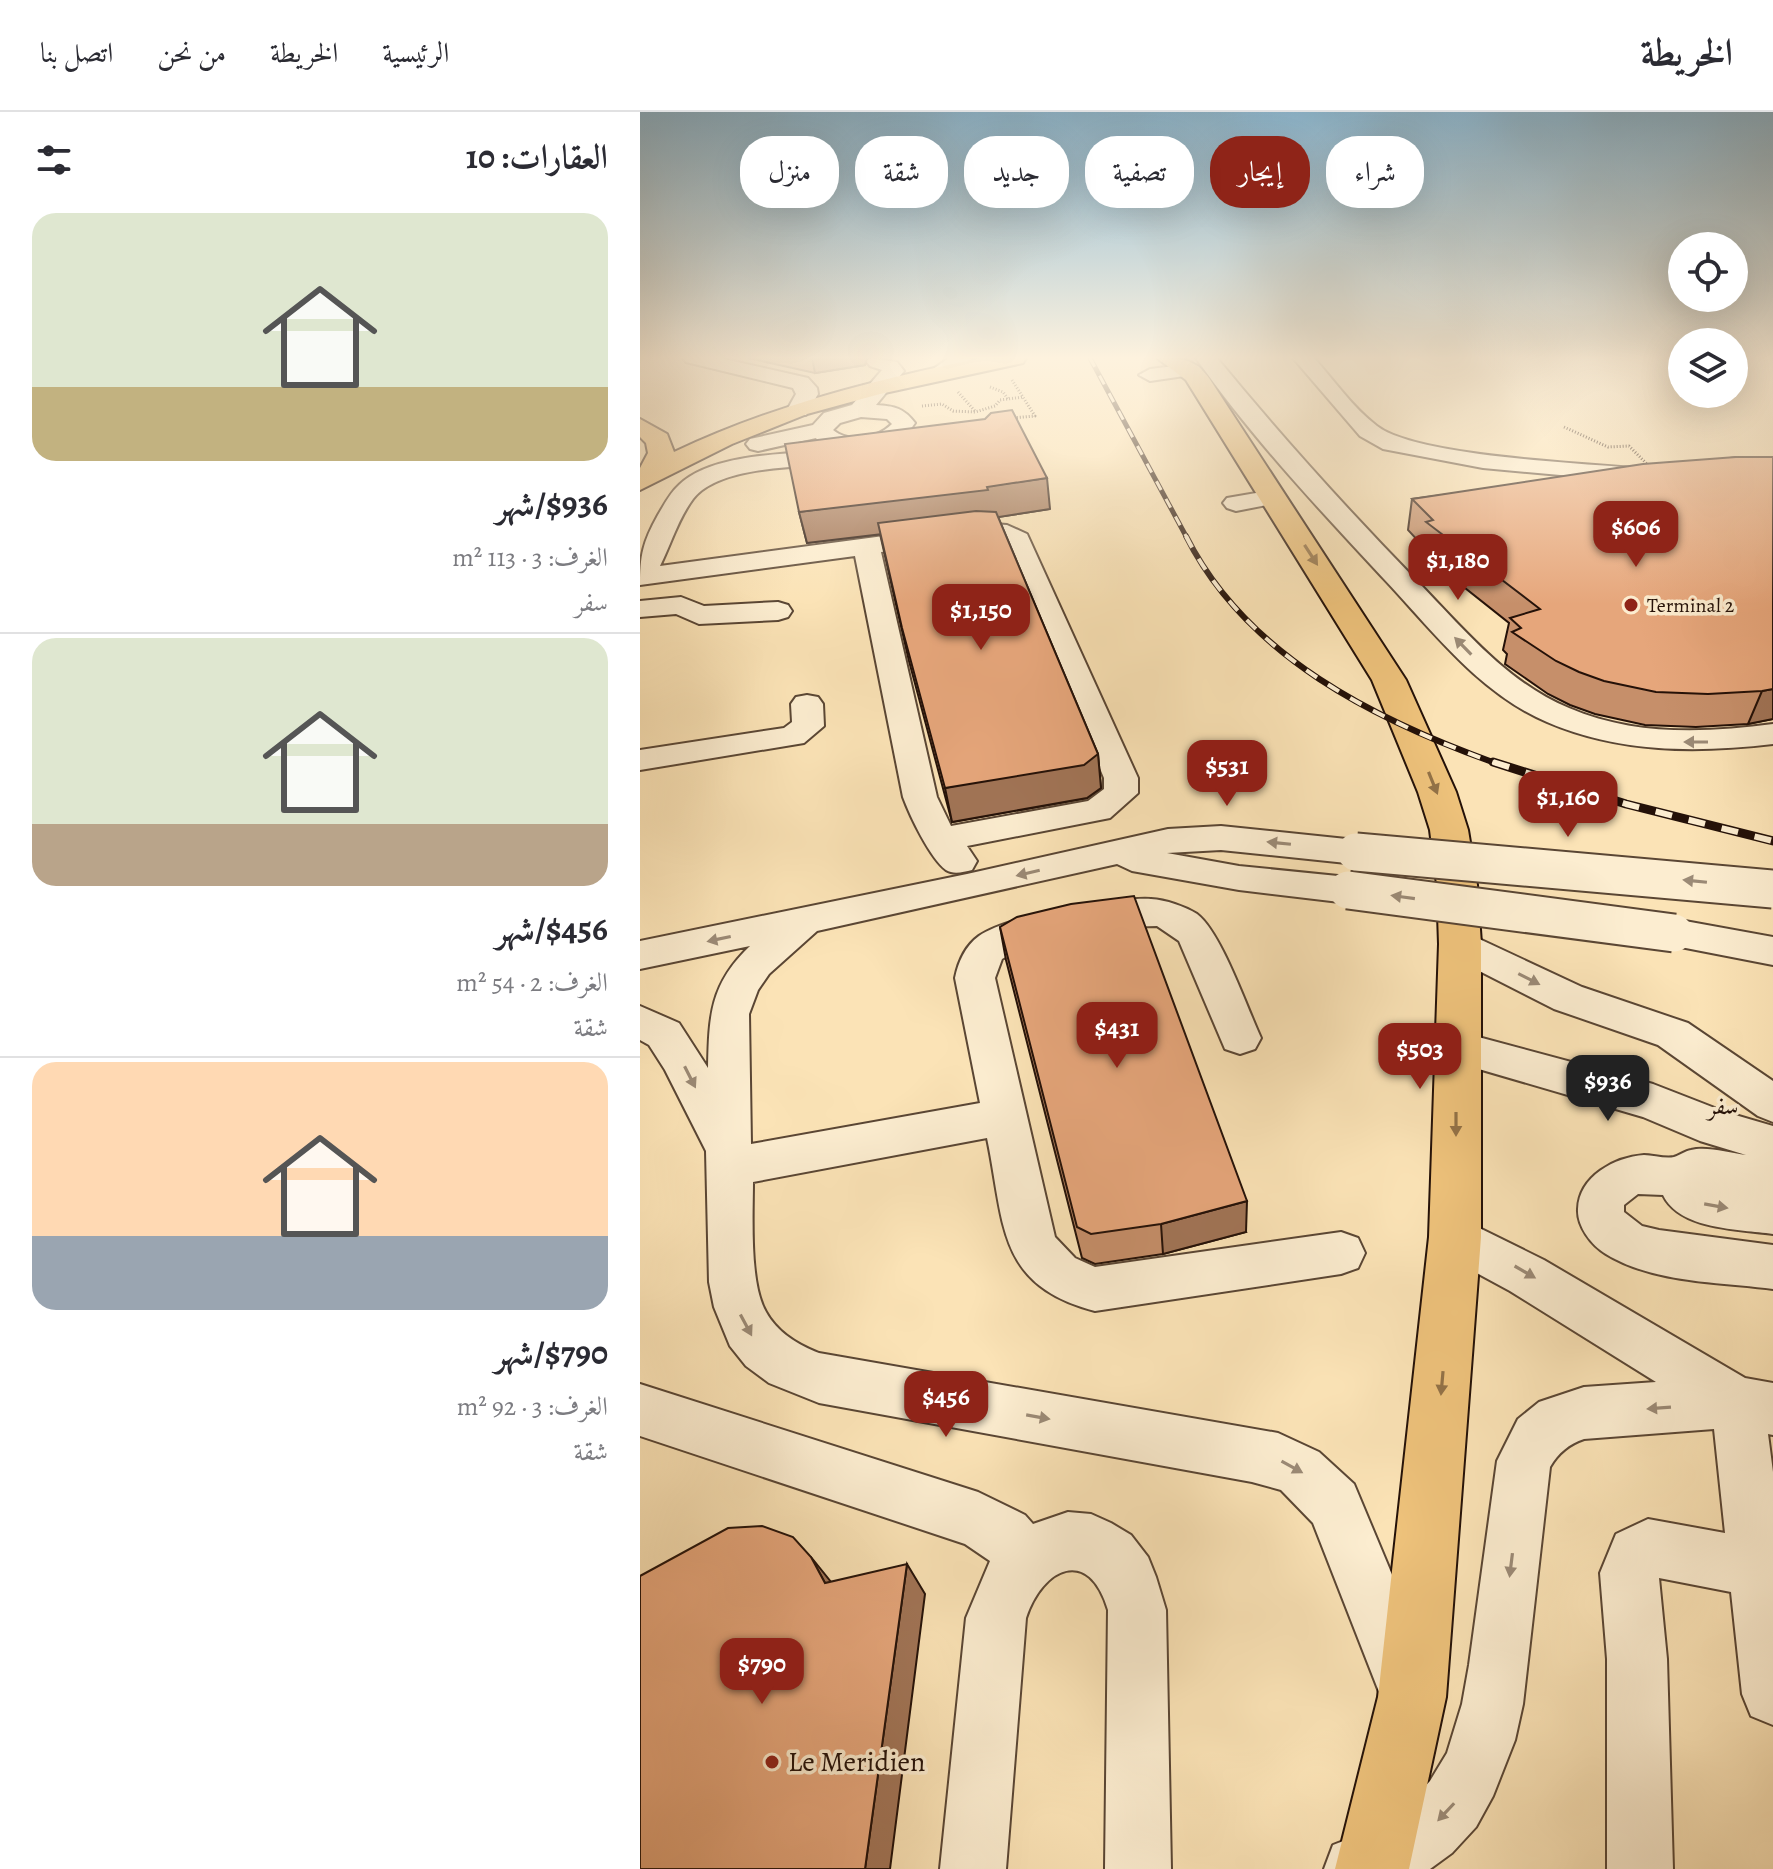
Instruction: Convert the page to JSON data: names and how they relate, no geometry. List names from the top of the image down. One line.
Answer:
{"streets":{"street":["سفر"]},"places":["Terminal 2","Le Meridien"],"page":{"header":"الخريطة","nav":["الرئيسية","الخريطة","من نحن","اتصل بنا"],"heading":"العقارات: 10","chip":["شراء","إيجار","تصفية","جديد","شقة","منزل"],"list":[{"name":"$936/شهر","note":"الغرف: 3 · 113 m² · سفر"},{"name":"$456/شهر","note":"الغرف: 2 · 54 m² · شقة"},{"name":"$790/شهر","note":"الغرف: 3 · 92 m² · شقة"}],"price":["$606","$1,180","$1,150","$531","$1,160","$431","$503","$936","$456","$790"]}}
